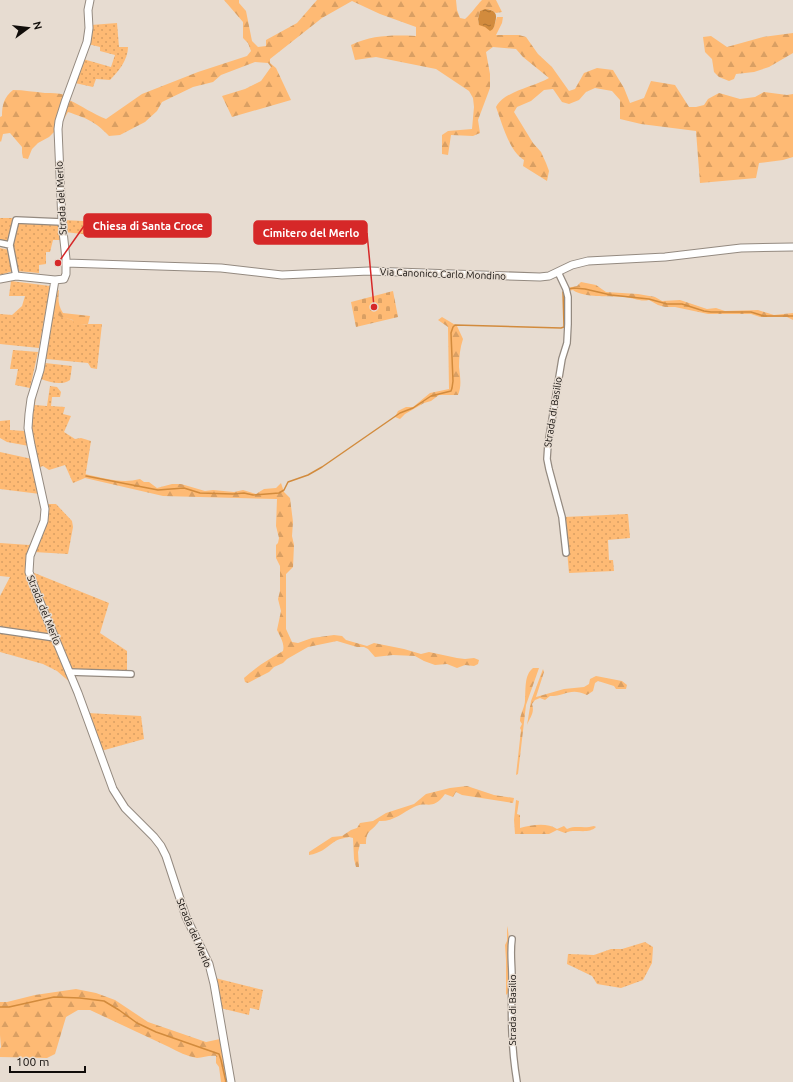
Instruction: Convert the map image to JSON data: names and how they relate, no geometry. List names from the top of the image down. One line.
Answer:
{"streets":{"street":["Strada del Merlo","Via Canonico Carlo Mondino","Strada di Basilio"]},"crossings":[["Strada del Merlo","Via Canonico Carlo Mondino"],["Via Canonico Carlo Mondino","Strada di Basilio"]],"places":["Chiesa di Santa Croce","Cimitero del Merlo"],"scale_bar":"100 m","north":"right"}
